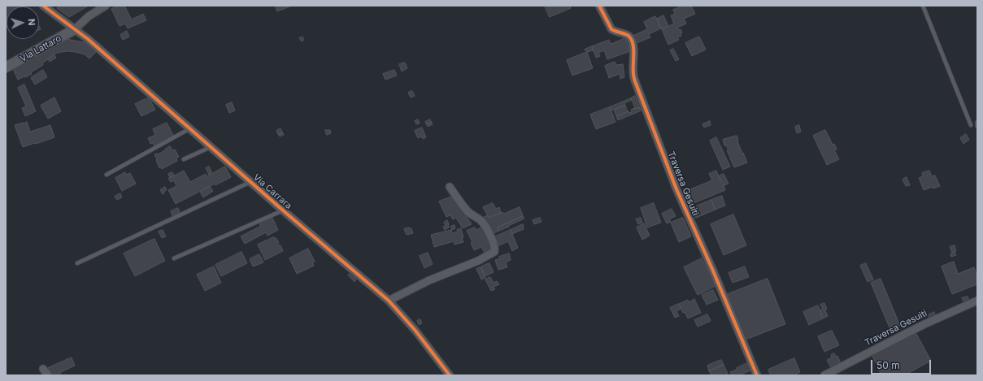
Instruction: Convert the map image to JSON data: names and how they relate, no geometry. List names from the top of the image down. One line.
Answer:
{"streets":{"street":["Via Lattaro","Traversa Gesuiti","Via Carrara"]},"crossings":[["Via Lattaro","Via Carrara"]],"scale_bar":"50 m","north":"right"}
